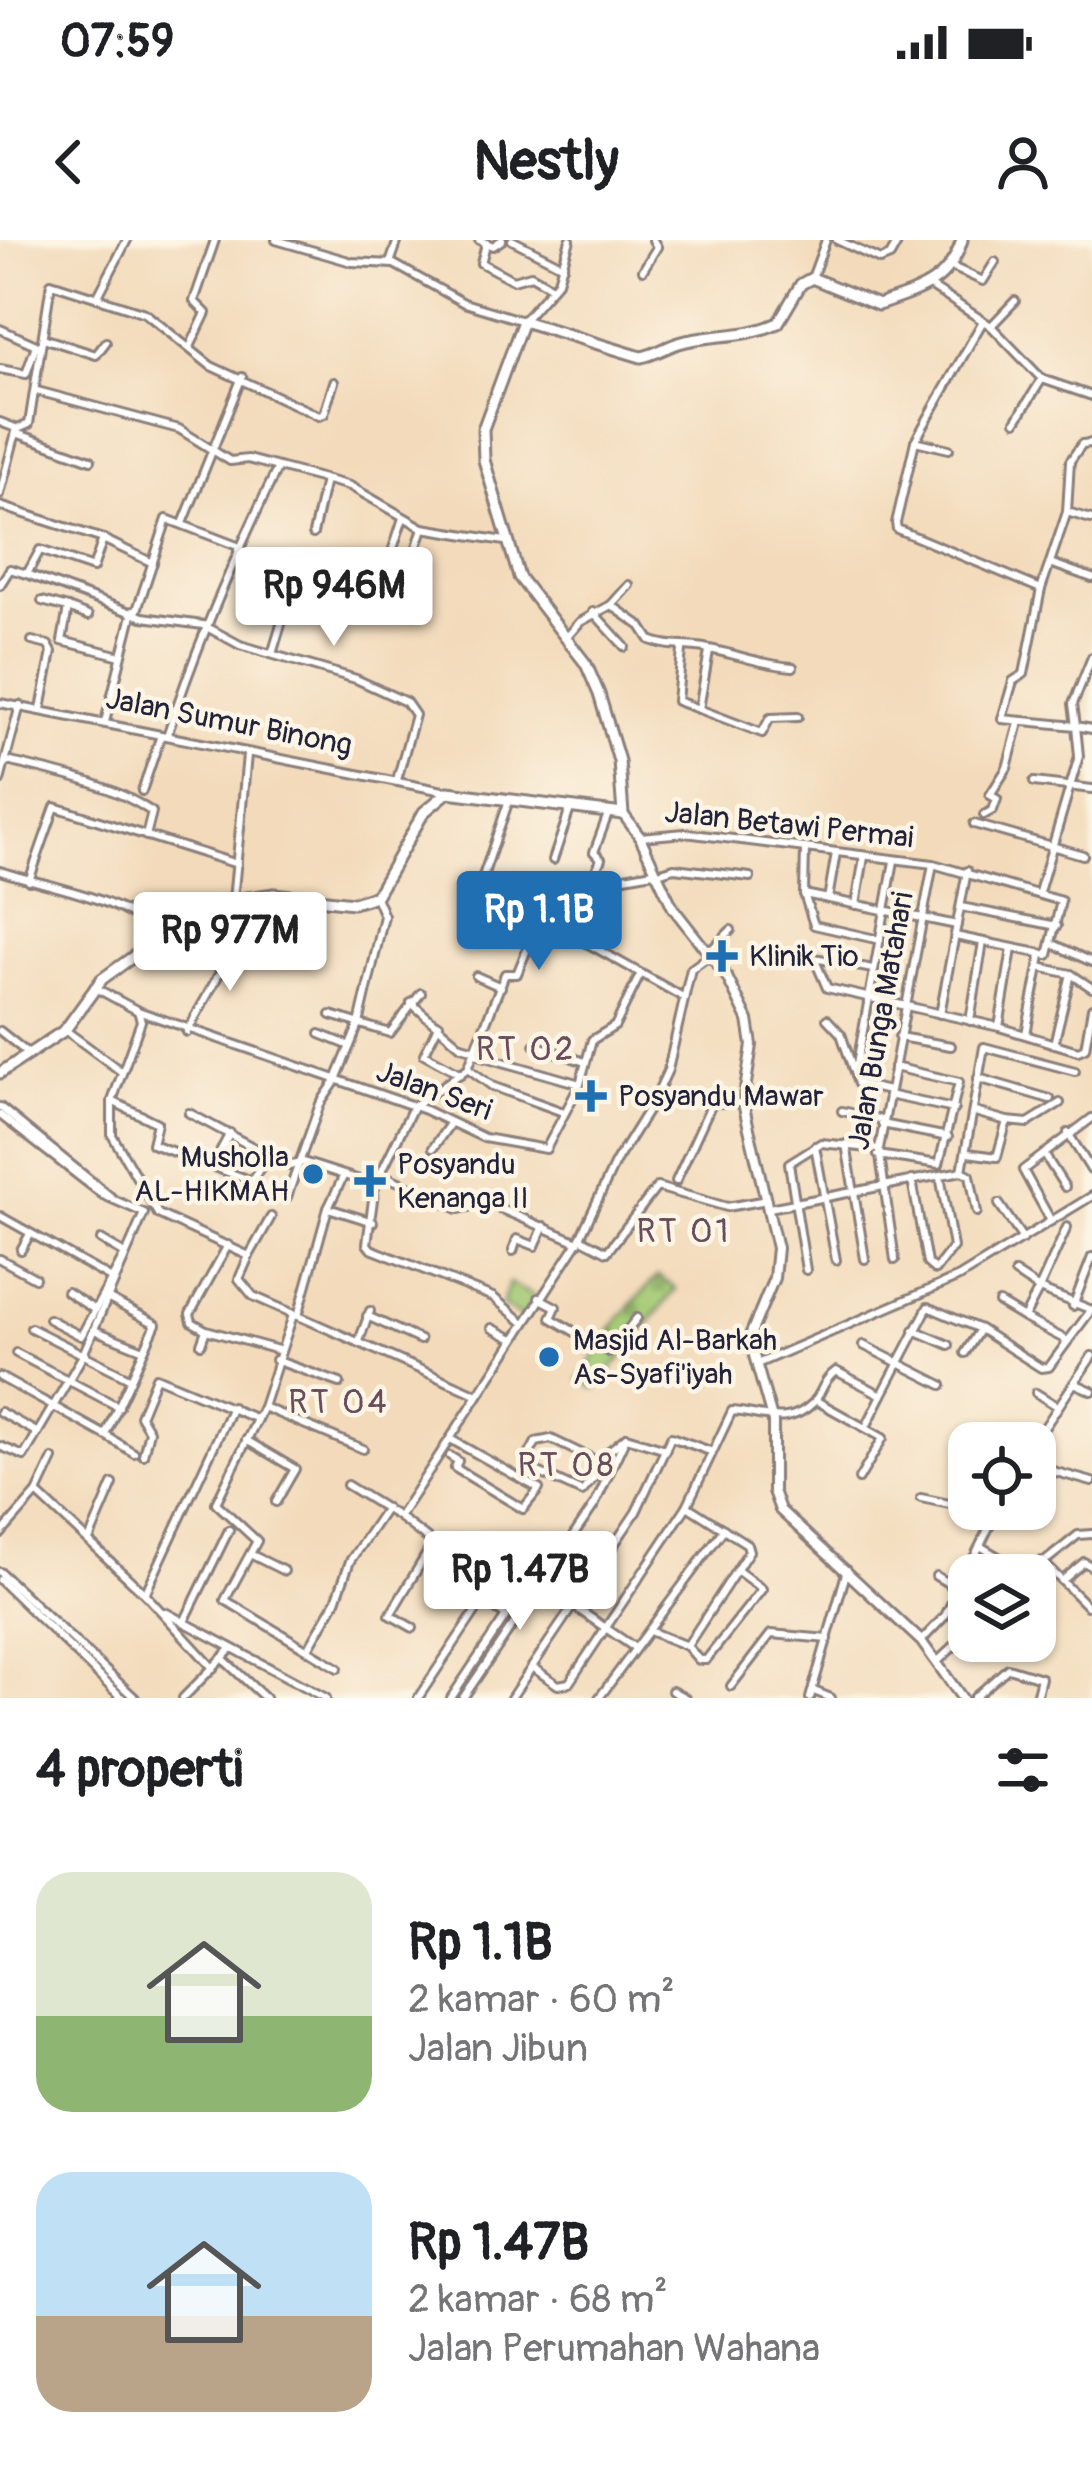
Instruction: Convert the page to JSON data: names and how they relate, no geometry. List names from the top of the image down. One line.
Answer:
{"streets":{"street":["Jalan Sumur Binong","Jalan Betawi Permai","Jalan Bunga Matahari","Jalan Seri"]},"crossings":[["Jalan Betawi Permai","Jalan Bunga Matahari"]],"districts":["RT 02","RT 01","RT 04","RT 08"],"places":{"health":["Klinik Tio","Posyandu Mawar","Posyandu Kenanga II"],"other":["Musholla AL-HIKMAH","Masjid Al-Barkah As-Syafi'iyah"]},"page":{"status":"07:59","header":"Nestly","price":["Rp 946M","Rp 1.1B","Rp 977M","Rp 1.47B"],"heading":"4 properti","list":[{"name":"Rp 1.1B","note":"2 kamar · 60 m² · Jalan Jibun"},{"name":"Rp 1.47B","note":"2 kamar · 68 m² · Jalan Perumahan Wahana"}]}}
